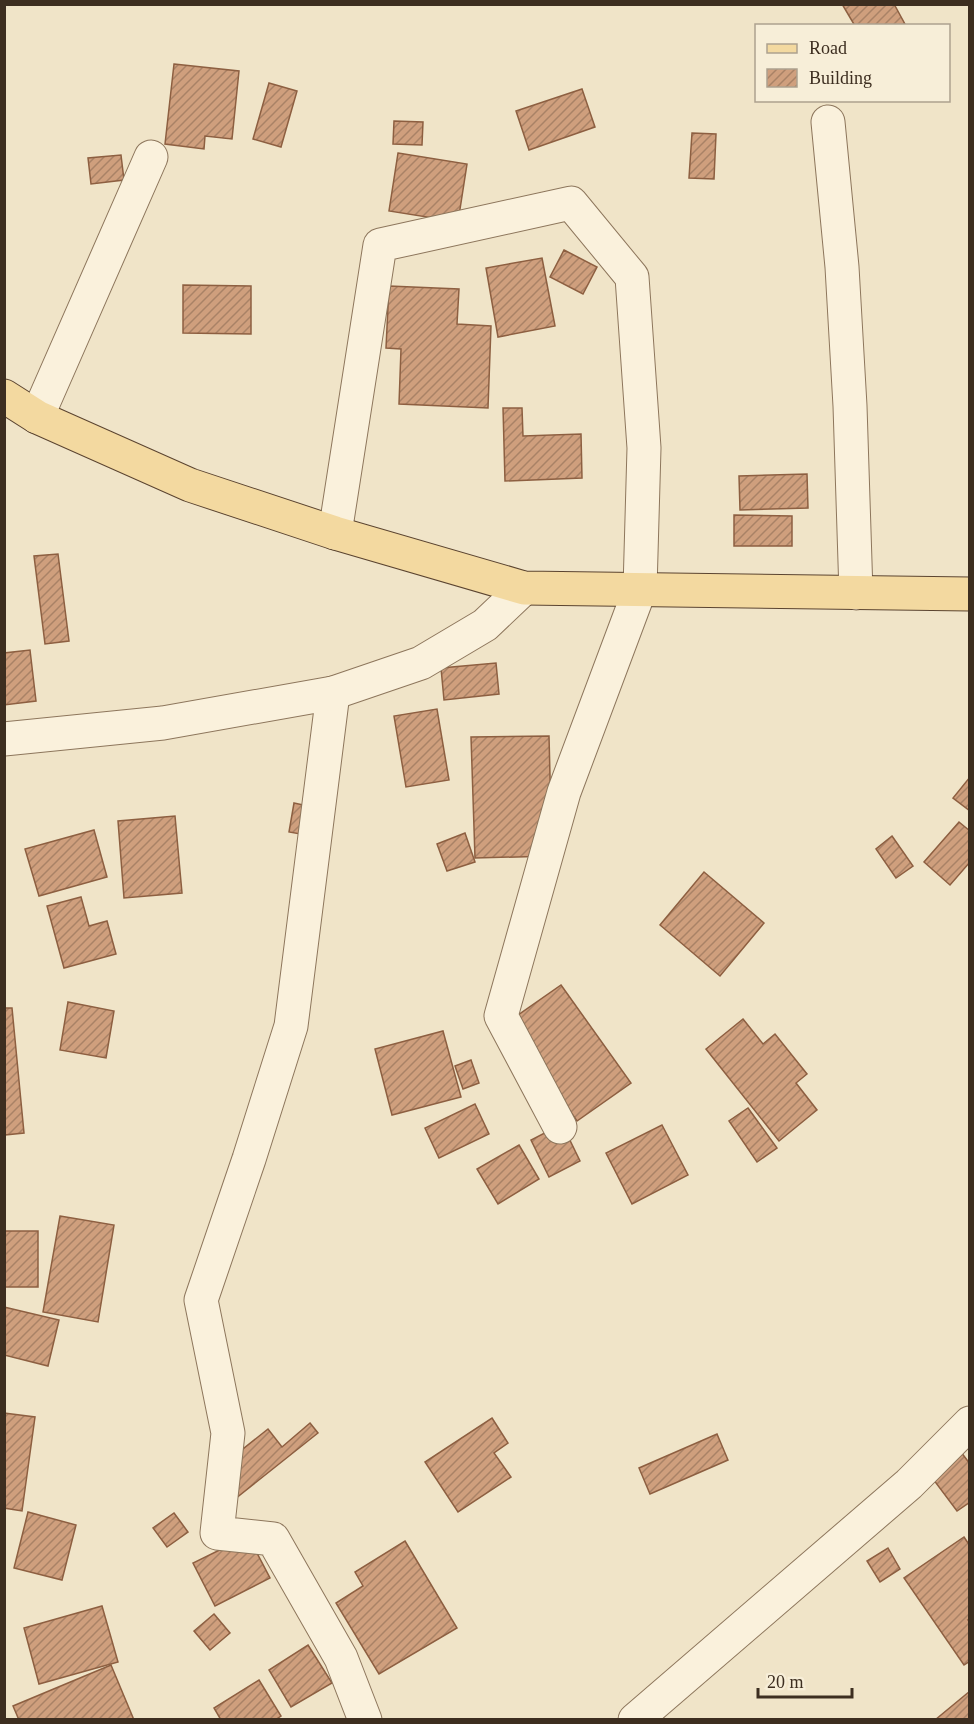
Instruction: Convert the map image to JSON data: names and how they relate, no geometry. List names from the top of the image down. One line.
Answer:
{"legend":["Road","Building"],"scale_bar":"20 m"}
